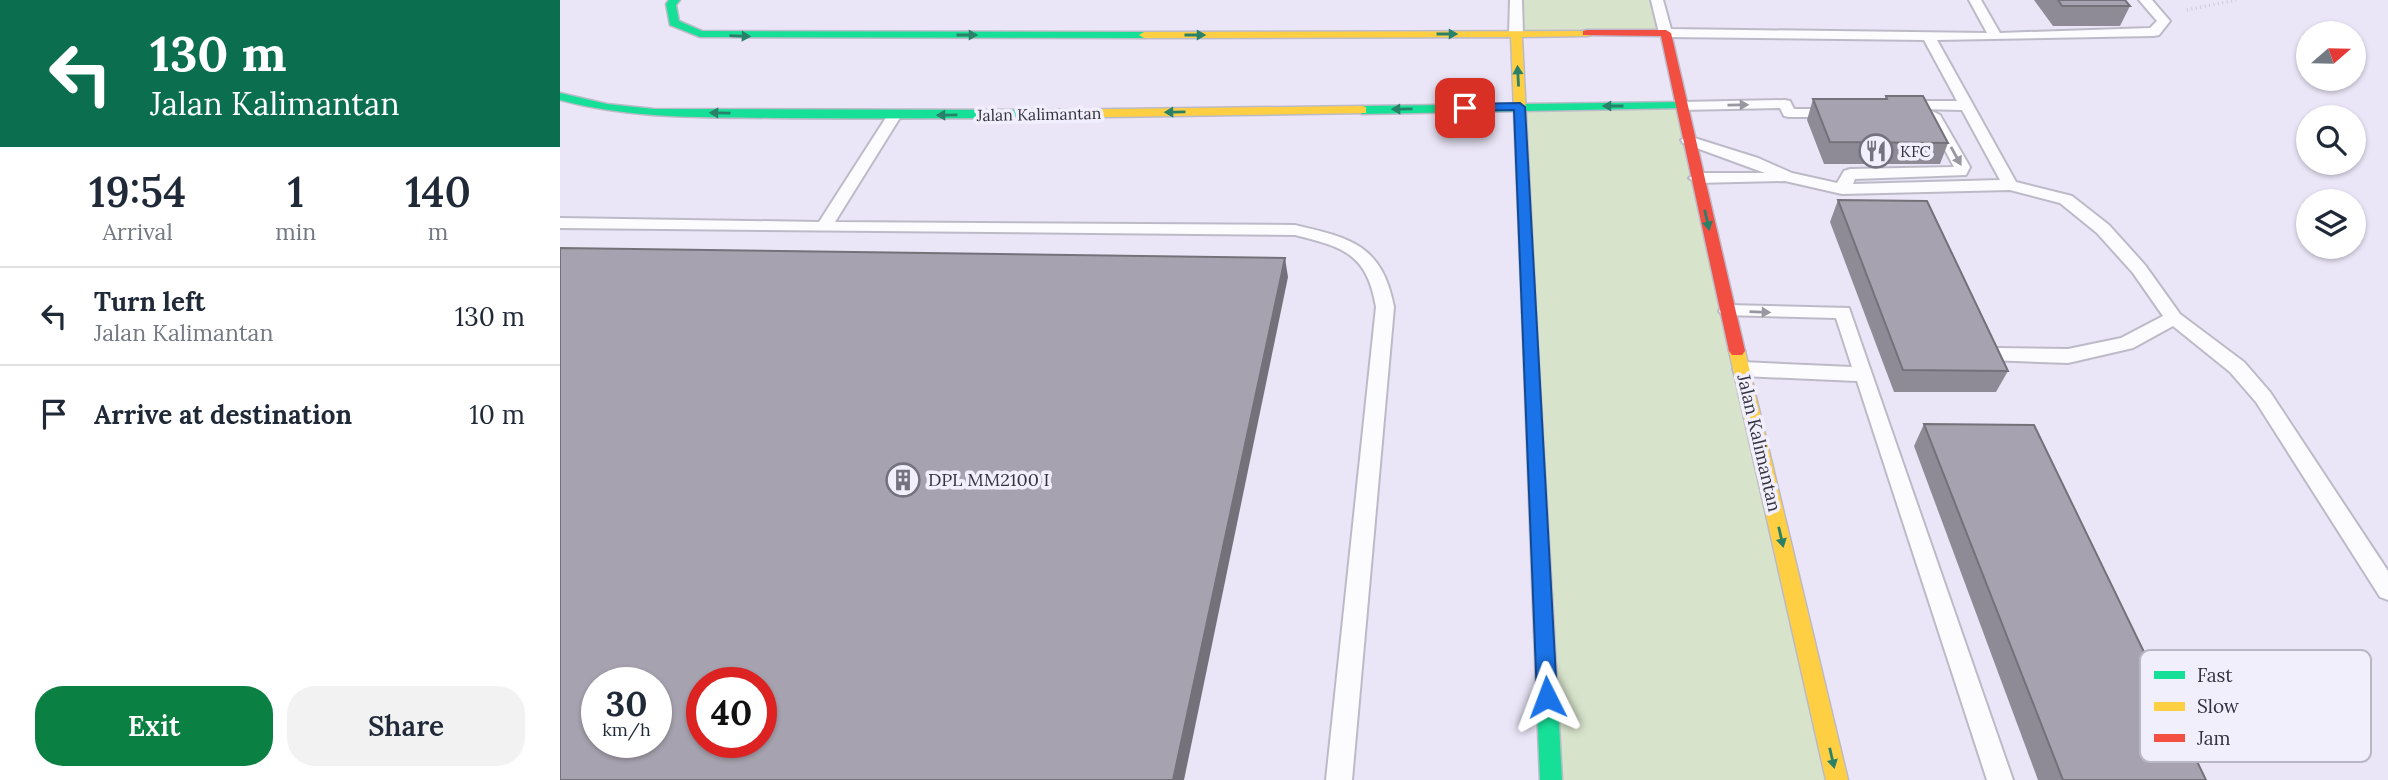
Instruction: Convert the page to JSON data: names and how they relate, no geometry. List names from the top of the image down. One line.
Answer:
{"streets":{"street":["Jalan Kalimantan"]},"places":{"restaurant":["KFC"],"building":["DPL MM2100 I"]},"legend":["Fast","Slow","Jam"],"north":"right","page":{"turn":["130 m","Jalan Kalimantan"],"eta":["19:54","Arrival","1","min","140","m"],"list":[{"name":"Turn left","note":"Jalan Kalimantan","value":"130 m"},{"name":"Arrive at destination","value":"10 m"}],"speed":"30 km/h","limit":"40","buttons":["Exit","Share"]}}
